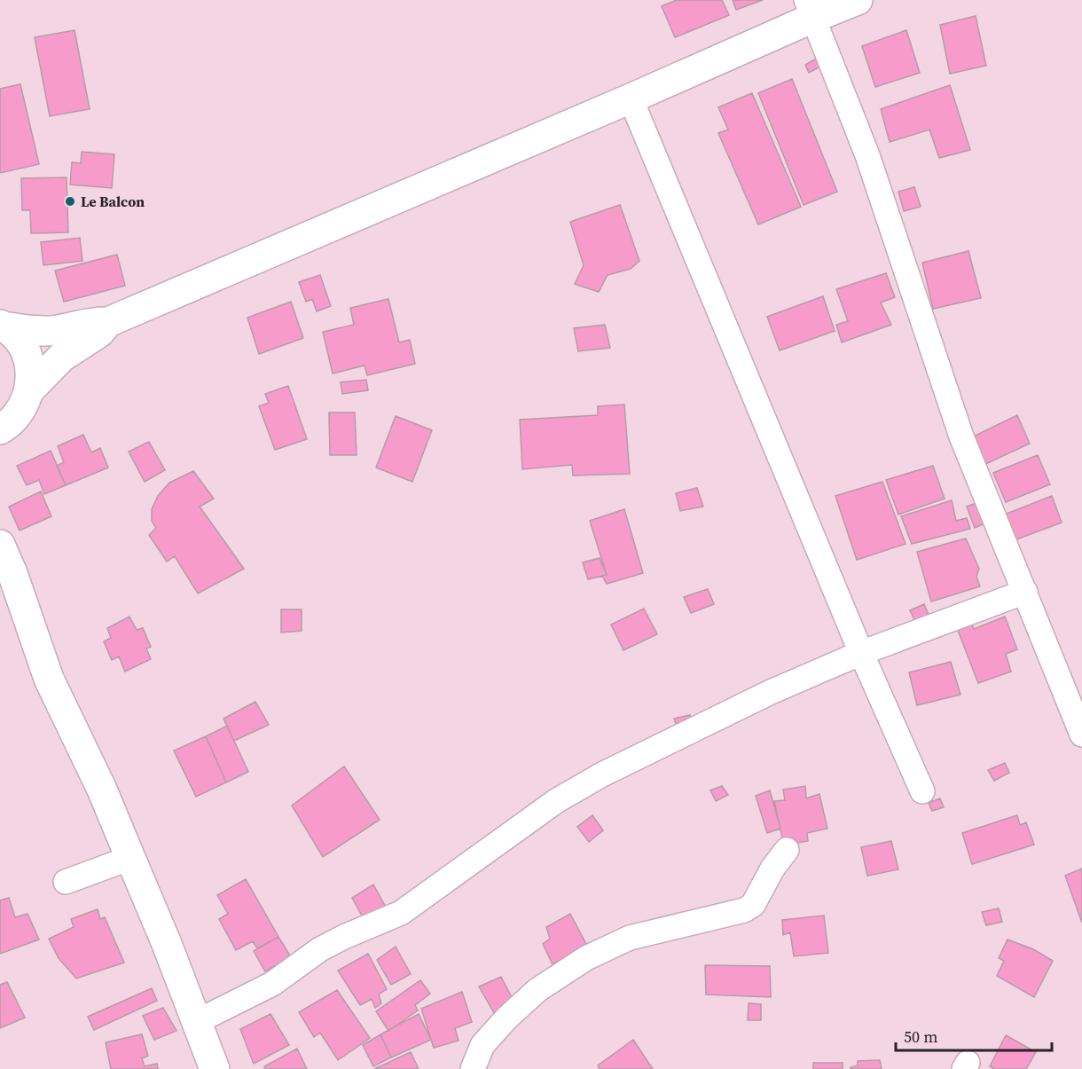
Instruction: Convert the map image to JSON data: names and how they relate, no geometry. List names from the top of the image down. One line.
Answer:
{"places":["Le Balcon"],"scale_bar":"50 m"}
